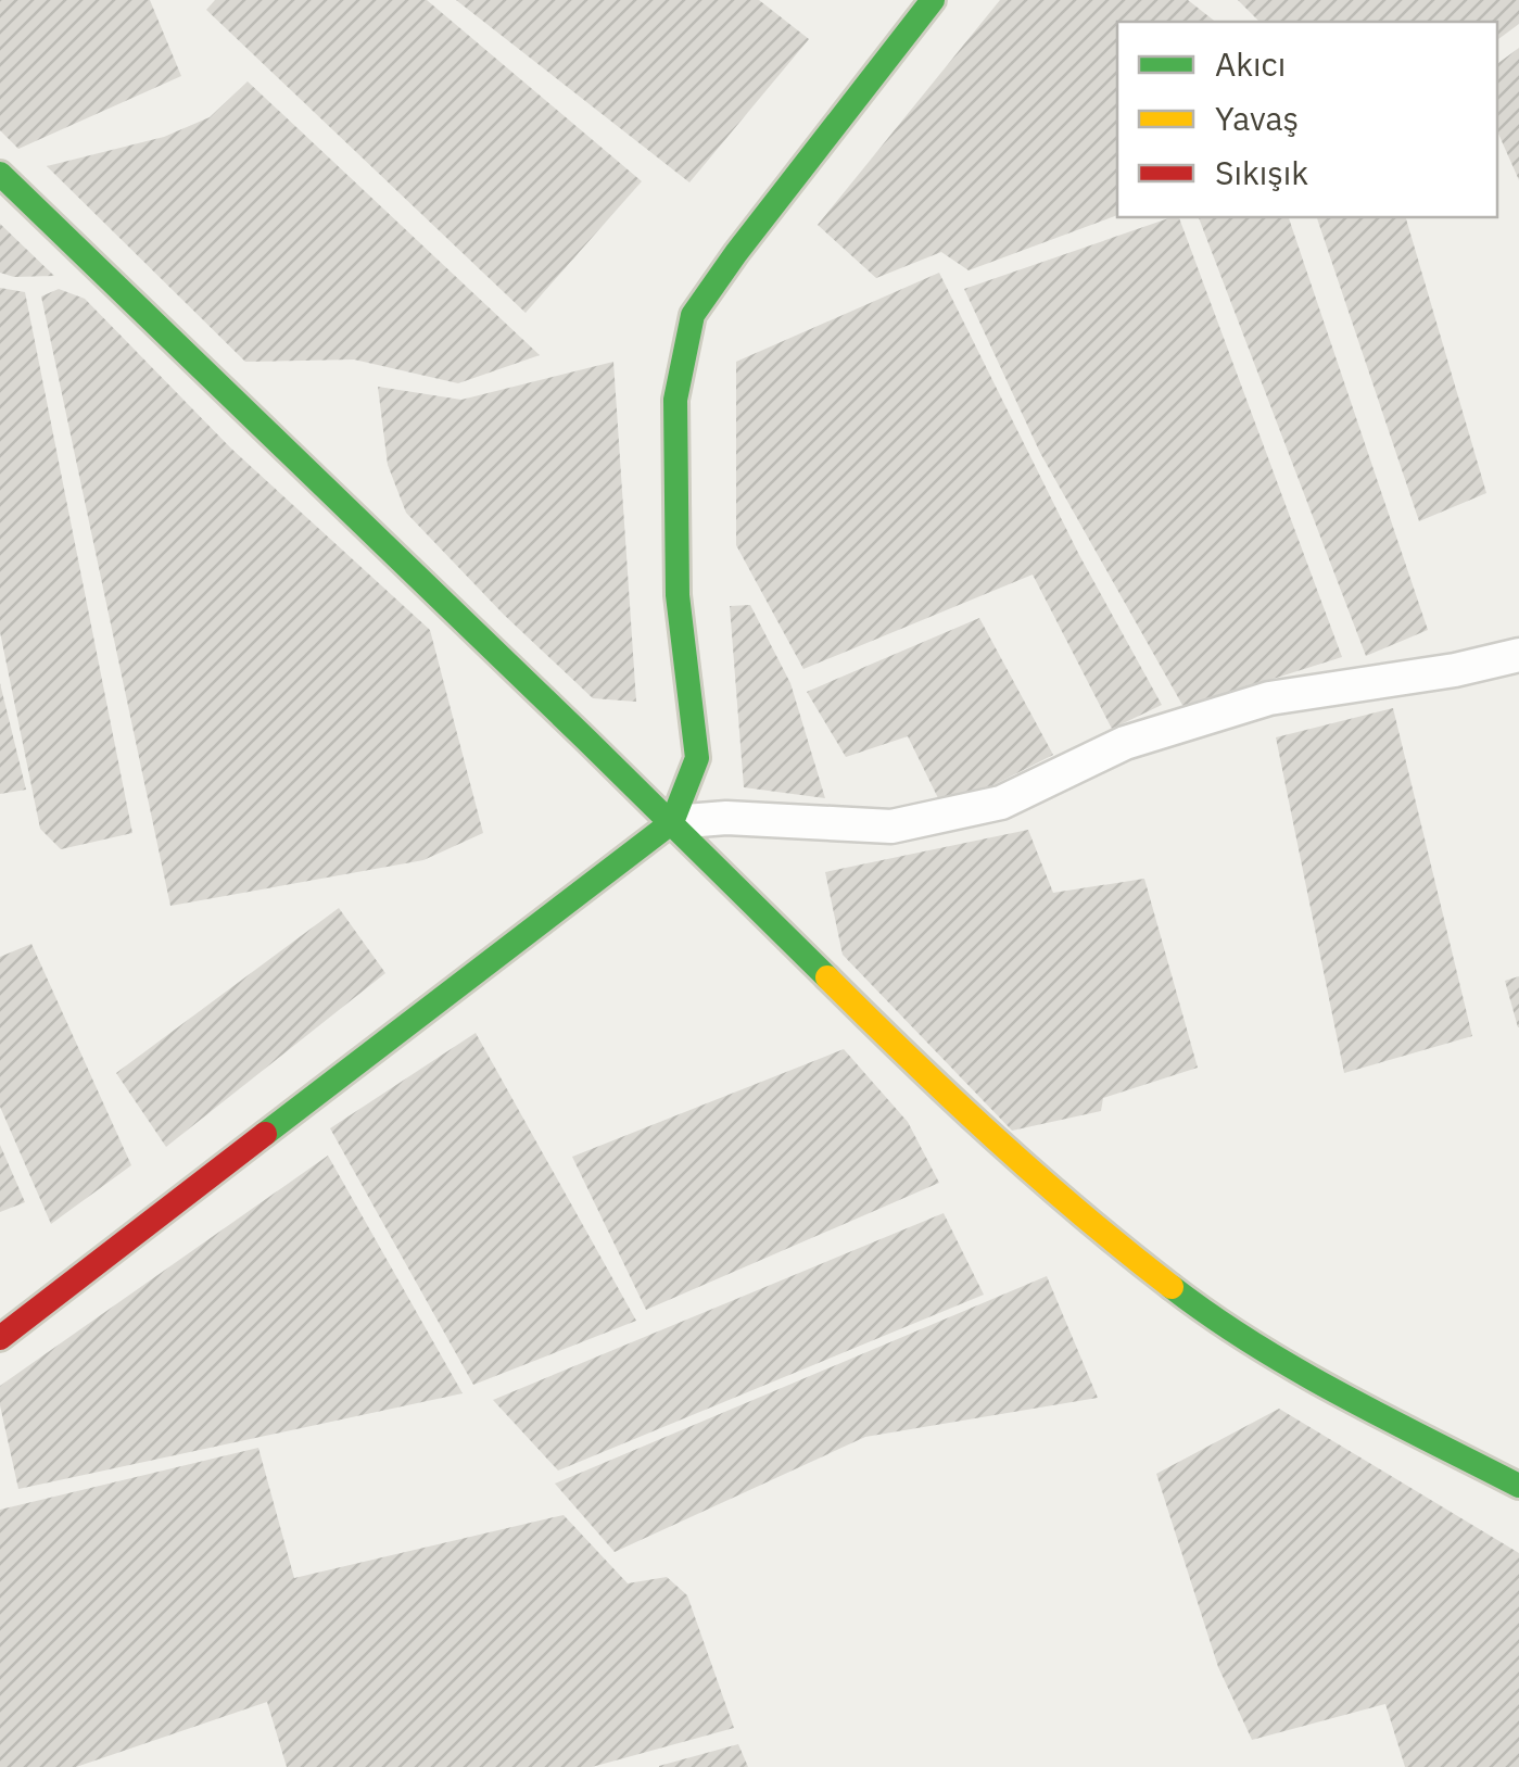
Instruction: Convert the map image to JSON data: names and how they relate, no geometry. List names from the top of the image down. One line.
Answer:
{"legend":["Akıcı","Yavaş","Sıkışık"]}
